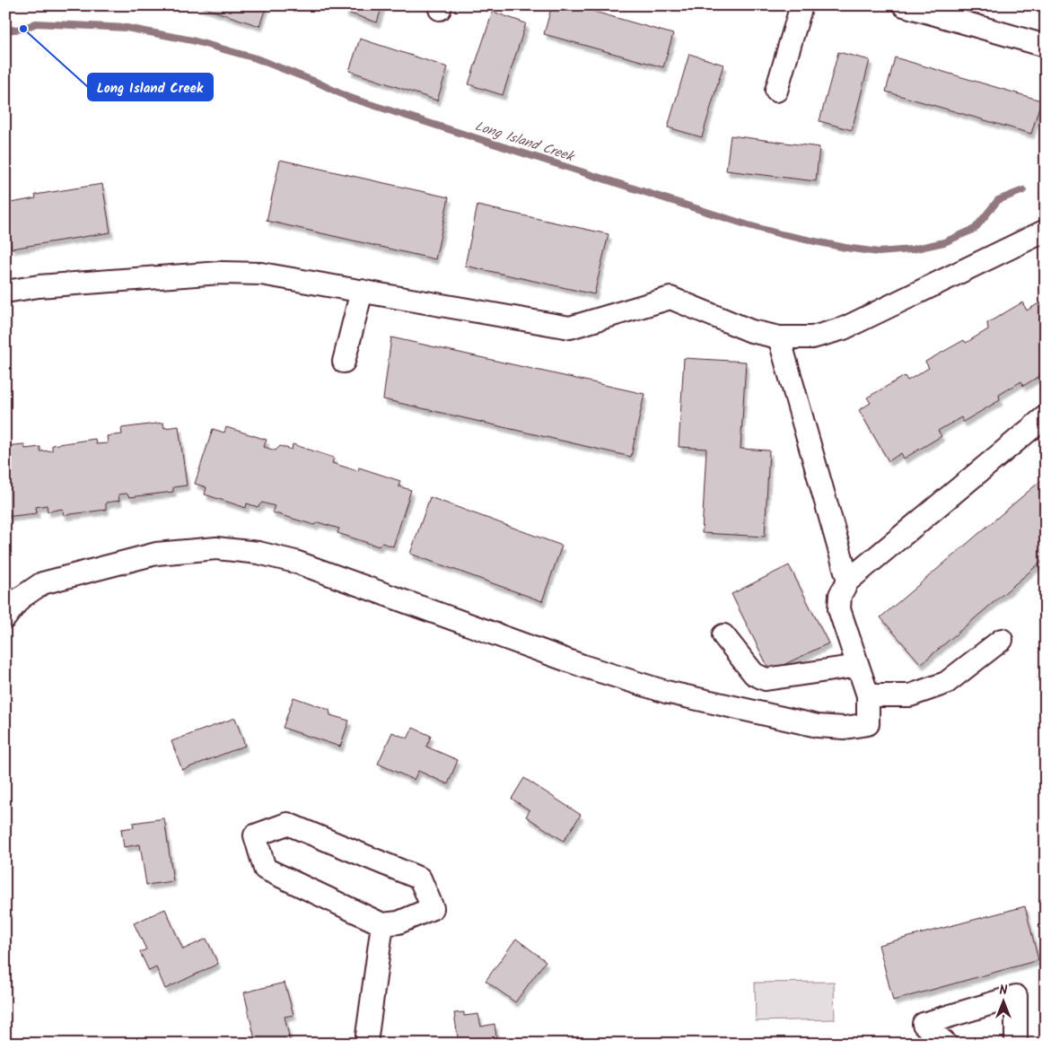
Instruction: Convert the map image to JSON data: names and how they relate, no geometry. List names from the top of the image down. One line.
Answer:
{"water":["Long Island Creek"],"places":["Long Island Creek"],"north":"top"}
